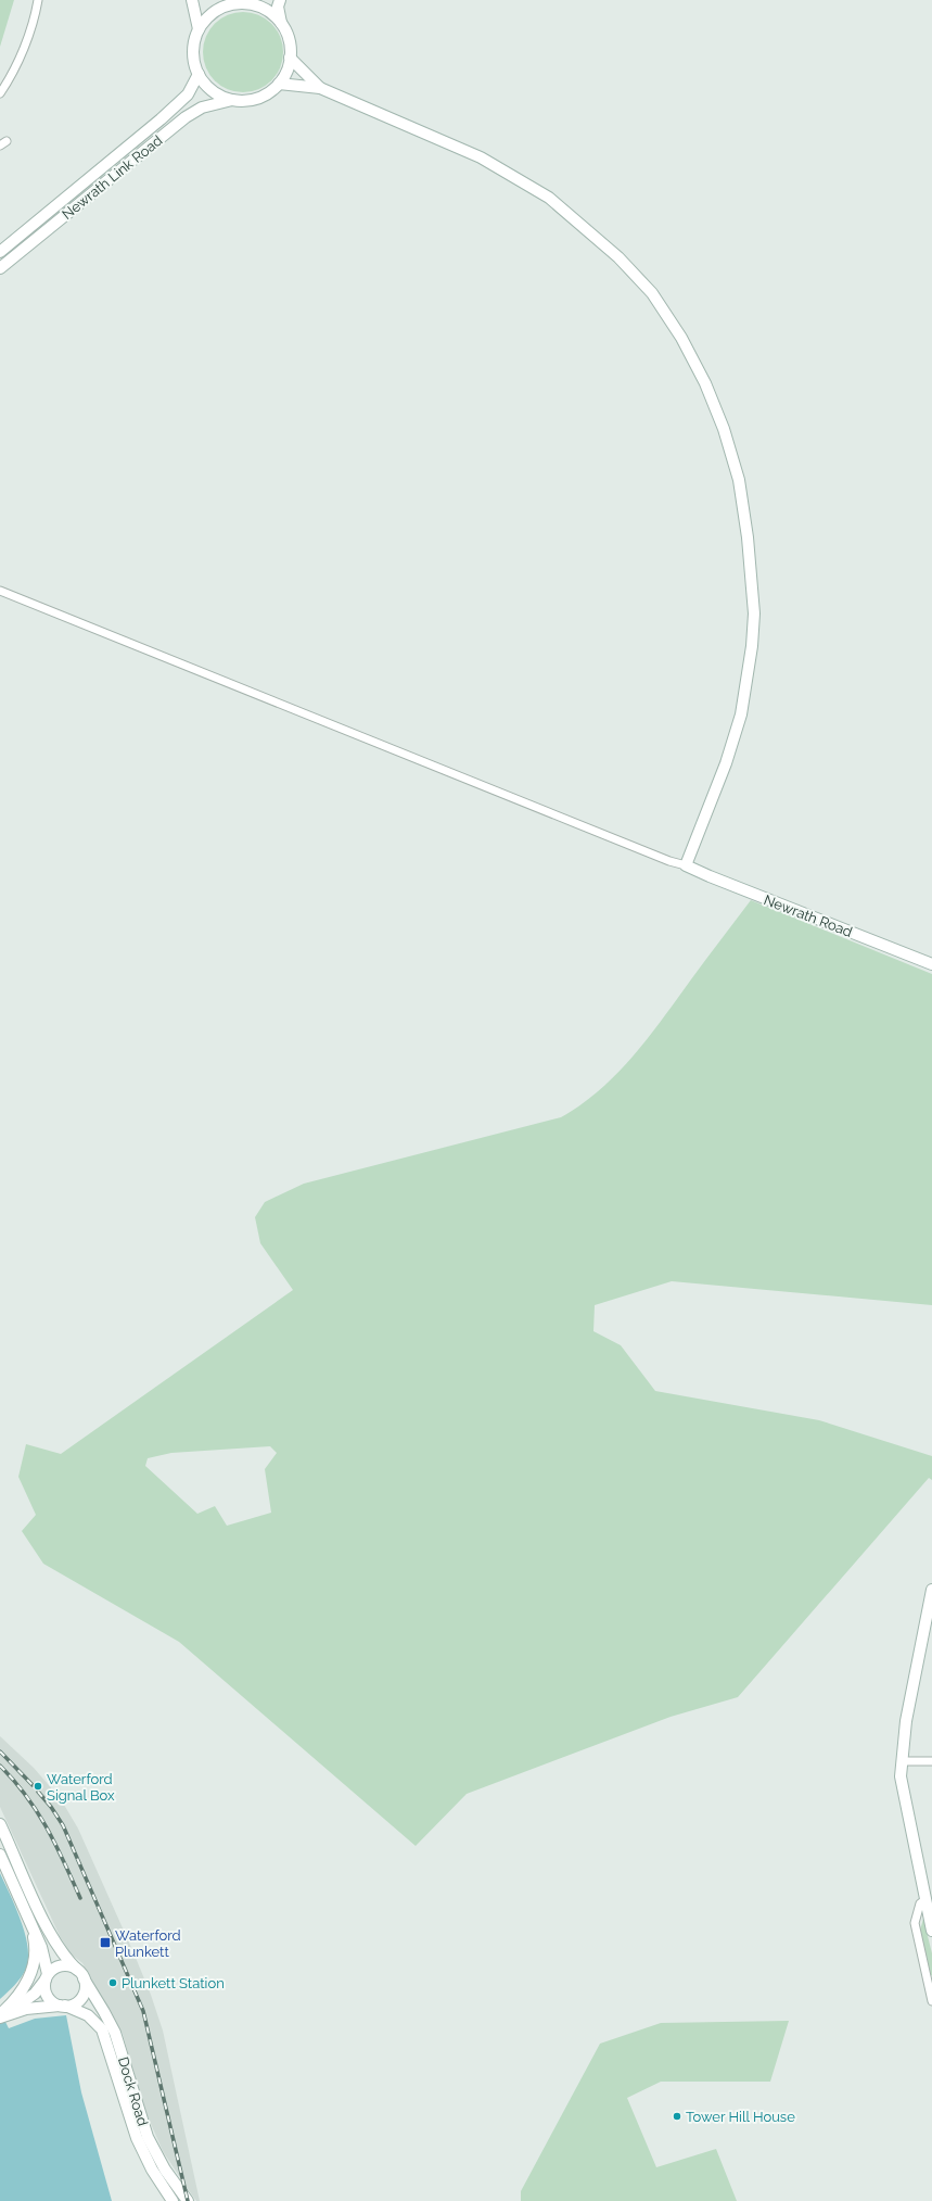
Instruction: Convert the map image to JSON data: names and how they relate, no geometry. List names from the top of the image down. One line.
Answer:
{"streets":{"main road":["Newrath Link Road","Newrath Road","Dock Road"]},"places":{"other":["Waterford Signal Box","Plunkett Station","Tower Hill House"],"transit":["Waterford Plunkett"]}}
